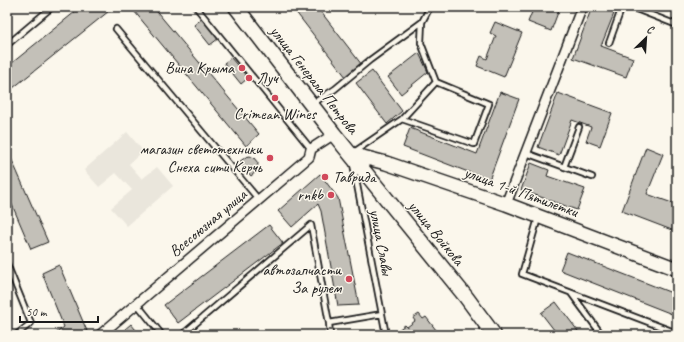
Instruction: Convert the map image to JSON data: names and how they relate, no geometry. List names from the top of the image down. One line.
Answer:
{"streets":{"main road":["улица Генерала Петрова","улица 1-й Пятилетки","улица Войкова"],"street":["Всесоюзная улица"],"lane":["улица Славы"]},"crossings":[["улица Генерала Петрова","улица 1-й Пятилетки"],["улица Генерала Петрова","Всесоюзная улица"],["улица Генерала Петрова","улица Войкова"],["улица Генерала Петрова","улица Славы"],["улица 1-й Пятилетки","улица Войкова"],["улица 1-й Пятилетки","улица Славы"],["улица Войкова","улица Славы"]],"places":["Вина Крыма","Луч","Crimean Wines","магазин светотехники Снеха сити Керчь","Таврида","rnkb","автозапчасти За рулем"],"scale_bar":"50 m","north":"top right"}
